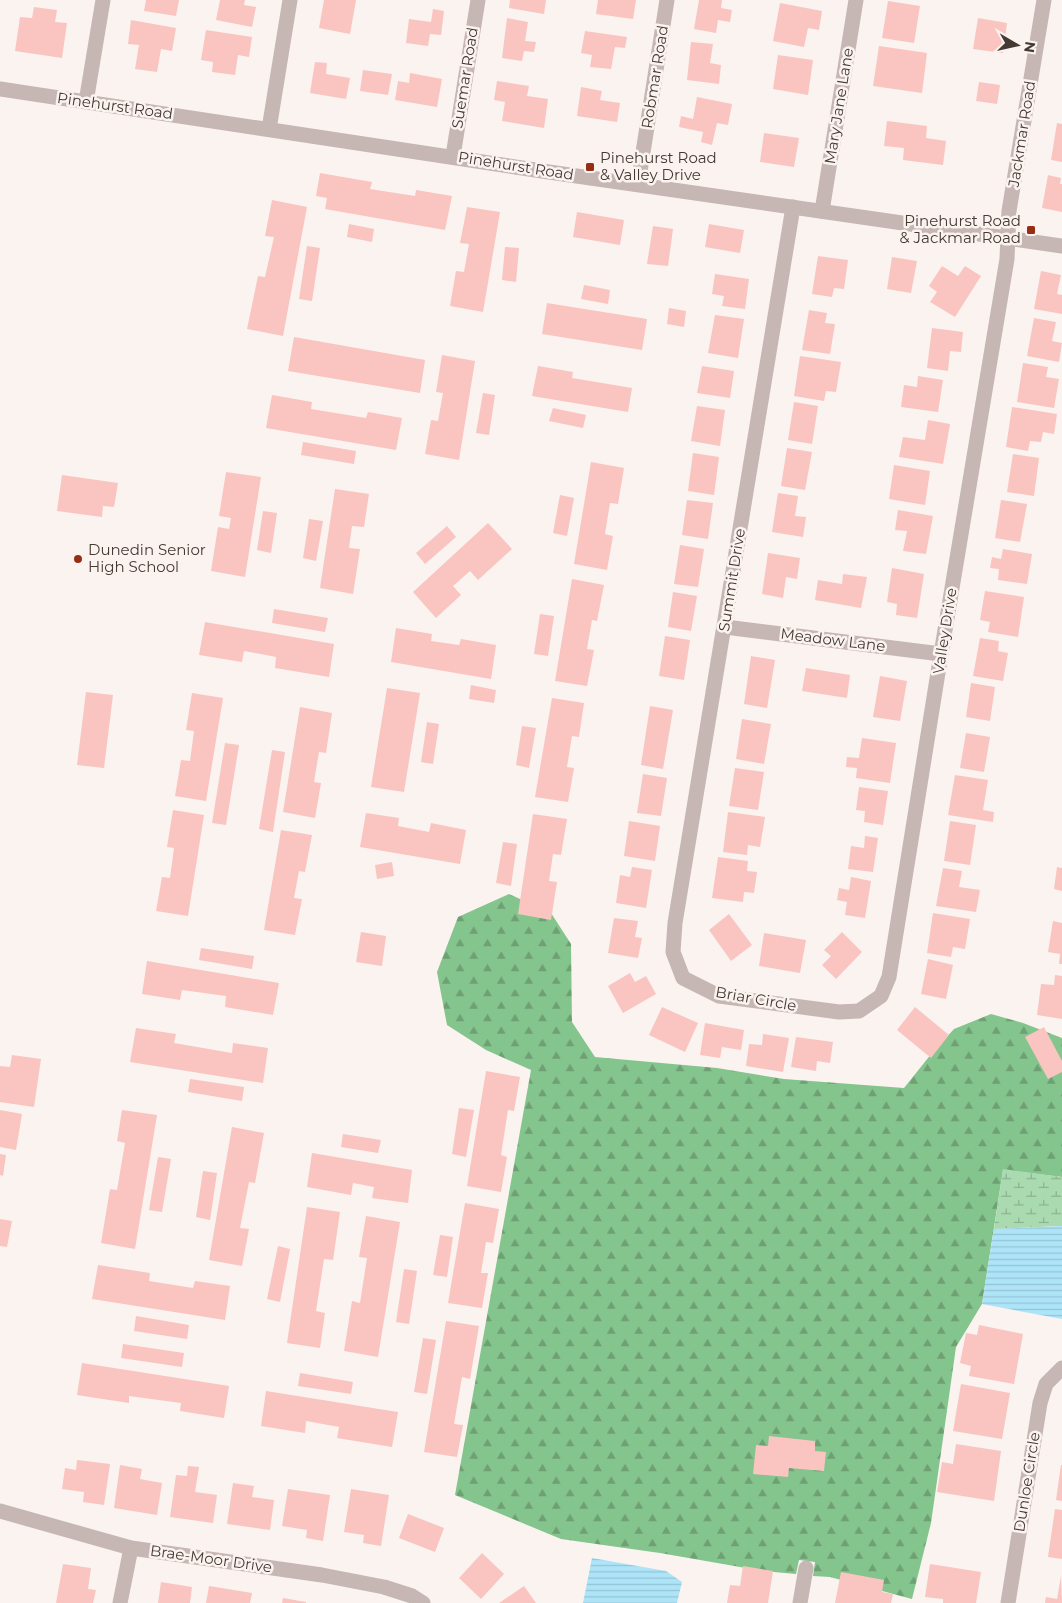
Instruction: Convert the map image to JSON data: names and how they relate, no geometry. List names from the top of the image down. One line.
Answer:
{"streets":{"street":["Robmar Road","Suemar Road","Pinehurst Road","Mary Jane Lane","Jackmar Road","Summit Drive","Valley Drive","Meadow Lane","Briar Circle","Dunloe Circle","Brae-Moor Drive"]},"crossings":[["Robmar Road","Pinehurst Road"],["Suemar Road","Pinehurst Road"],["Pinehurst Road","Mary Jane Lane"],["Pinehurst Road","Jackmar Road"],["Pinehurst Road","Summit Drive"],["Pinehurst Road","Valley Drive"],["Jackmar Road","Valley Drive"],["Summit Drive","Meadow Lane"],["Summit Drive","Briar Circle"],["Valley Drive","Meadow Lane"],["Valley Drive","Briar Circle"]],"places":{"transit":["Pinehurst Road & Valley Drive","Pinehurst Road & Jackmar Road"],"other":["Dunedin Senior High School"]},"north":"right"}
